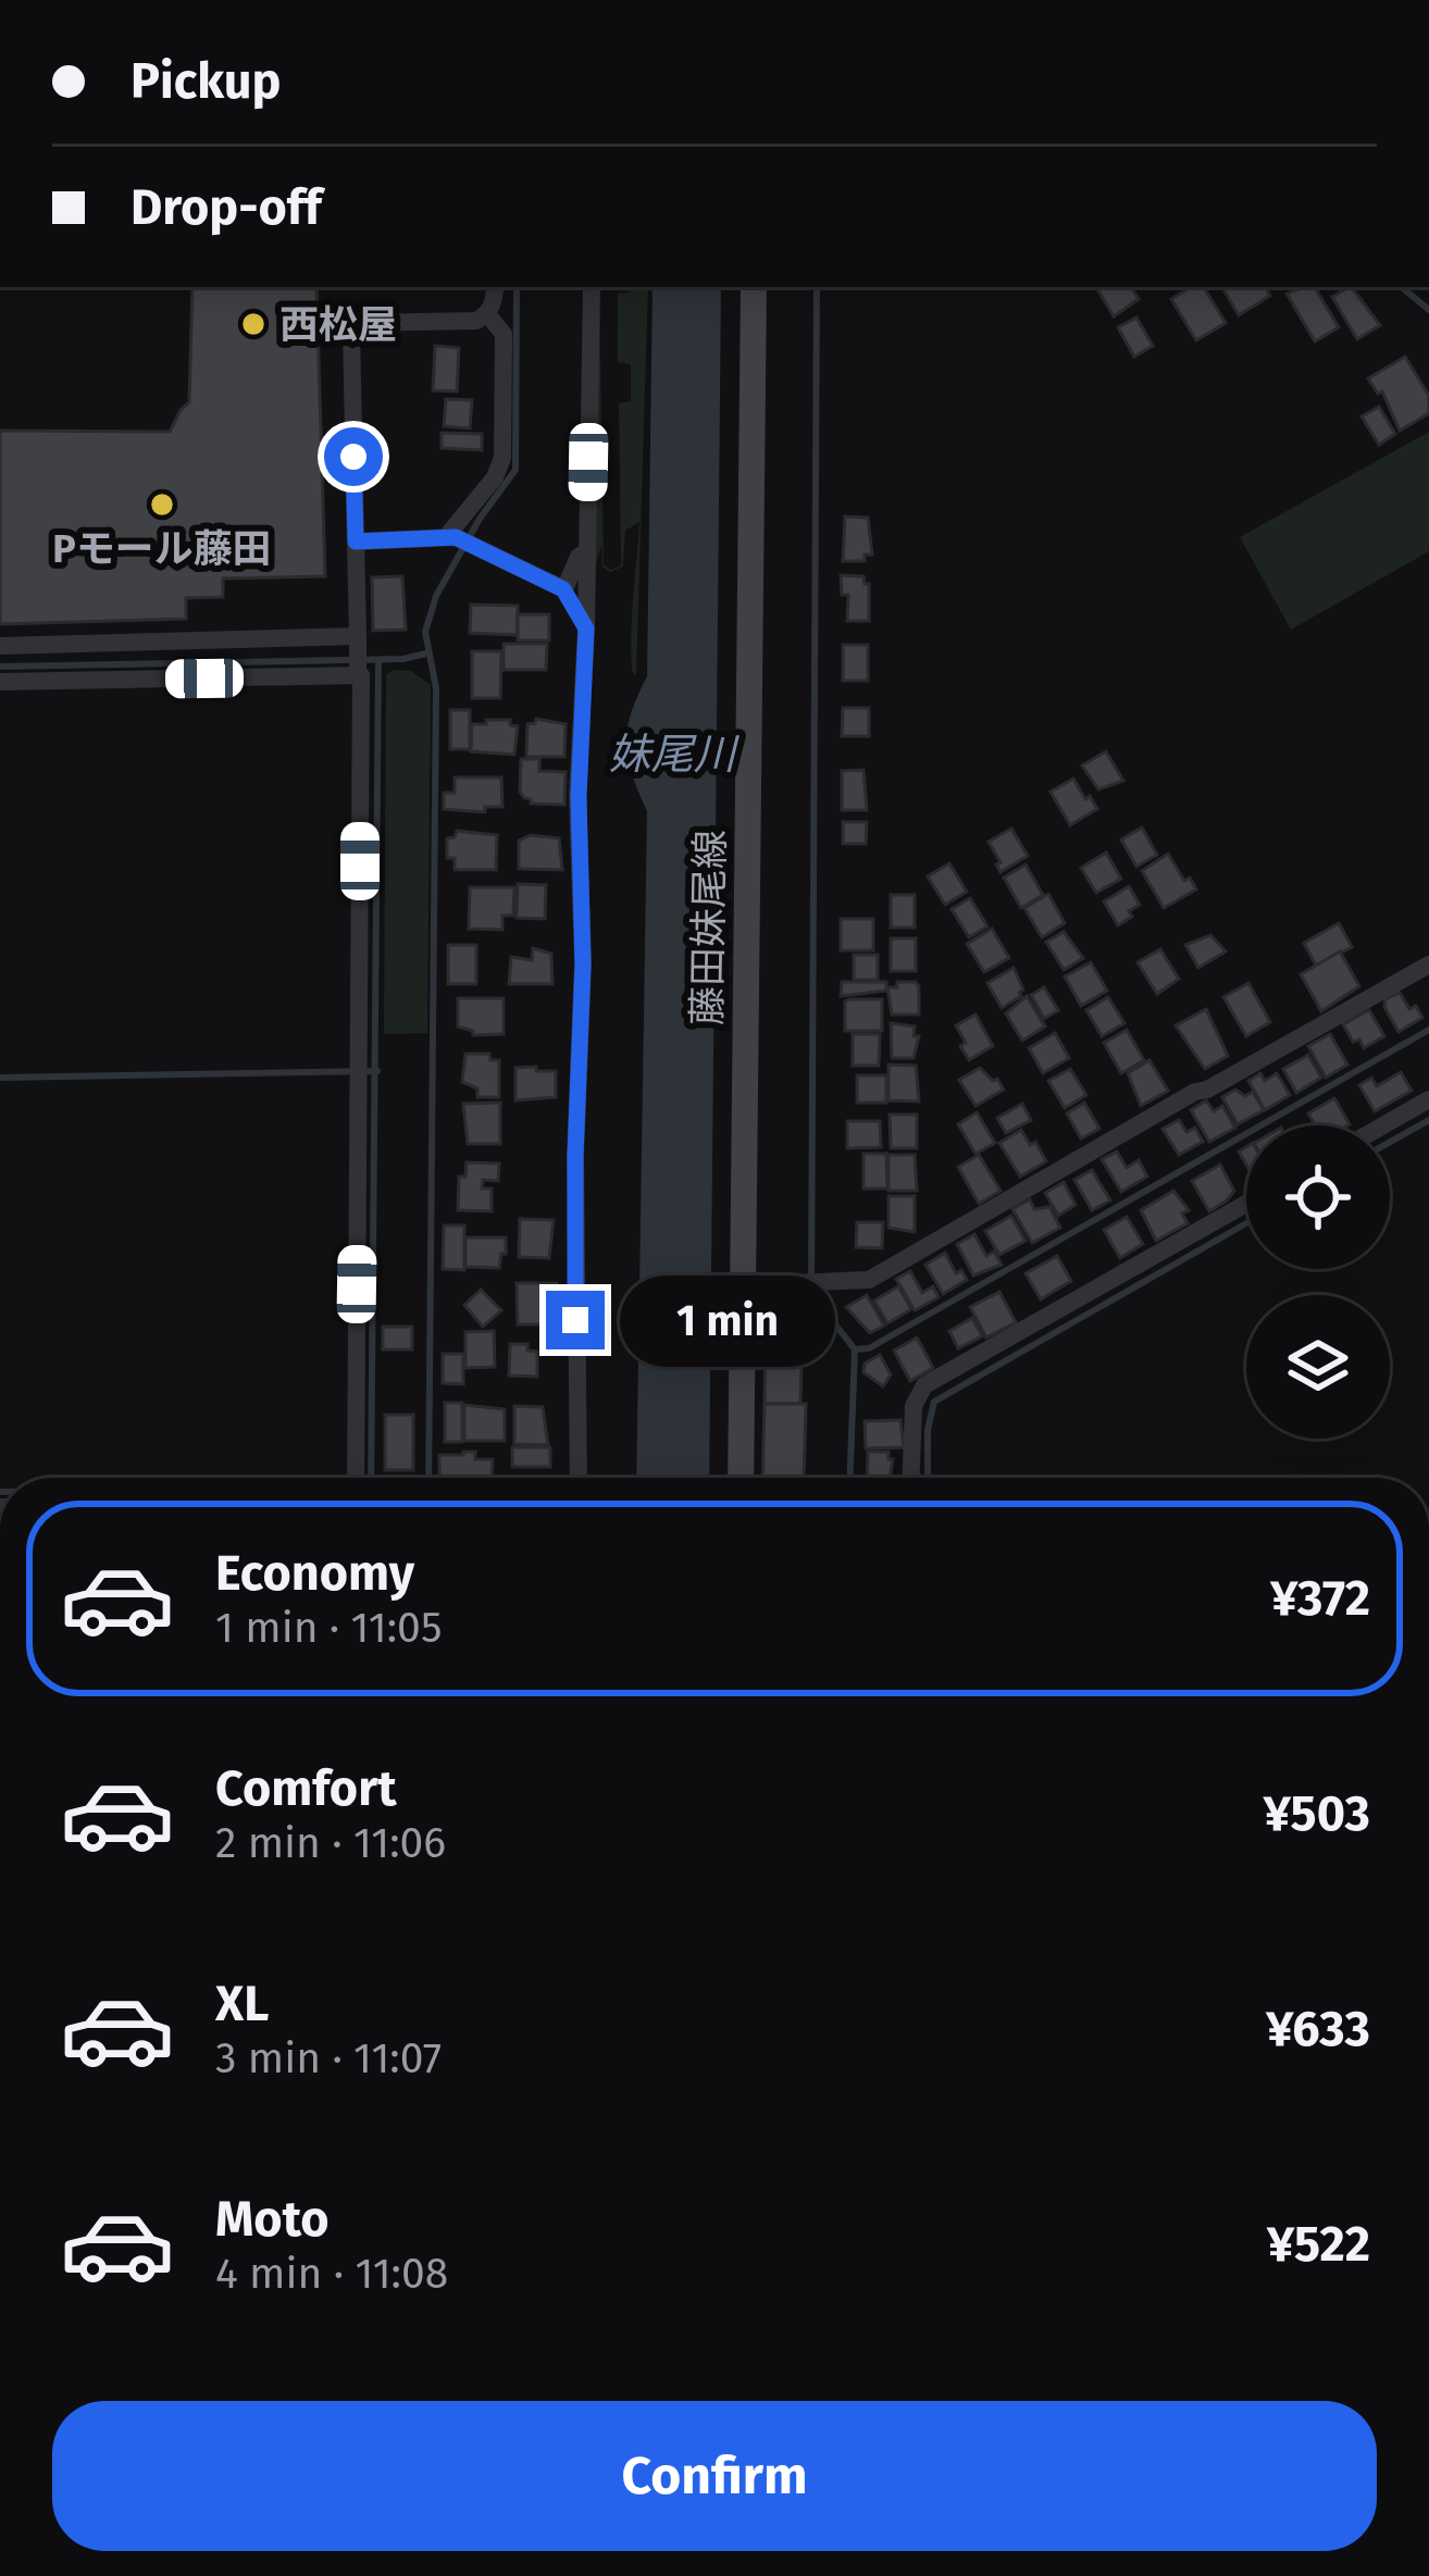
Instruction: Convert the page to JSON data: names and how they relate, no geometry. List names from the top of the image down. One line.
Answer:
{"streets":{"main road":["藤田妹尾線"]},"water":["妹尾川"],"places":["西松屋","Pモール藤田"],"page":{"banner":["Pickup","Drop-off"],"bubble":"1 min","list":[{"name":"Economy","note":"1 min · 11:05","value":"¥372"},{"name":"Comfort","note":"2 min · 11:06","value":"¥503"},{"name":"XL","note":"3 min · 11:07","value":"¥633"},{"name":"Moto","note":"4 min · 11:08","value":"¥522"}],"buttons":"Confirm"}}
